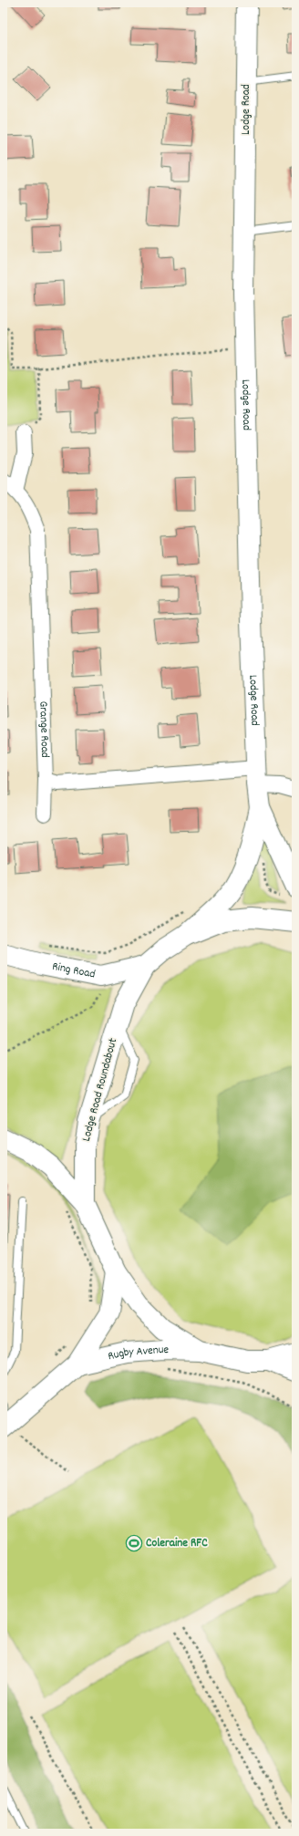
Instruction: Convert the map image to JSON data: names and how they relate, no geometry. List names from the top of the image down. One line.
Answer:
{"streets":{"main road":["Lodge Road","Ring Road","Lodge Road Roundabout","Rugby Avenue"],"street":["Grange Road"]},"crossings":[["Lodge Road","Lodge Road Roundabout"],["Ring Road","Lodge Road Roundabout"],["Lodge Road Roundabout","Rugby Avenue"]],"places":{"sports":["Coleraine RFC"]}}
